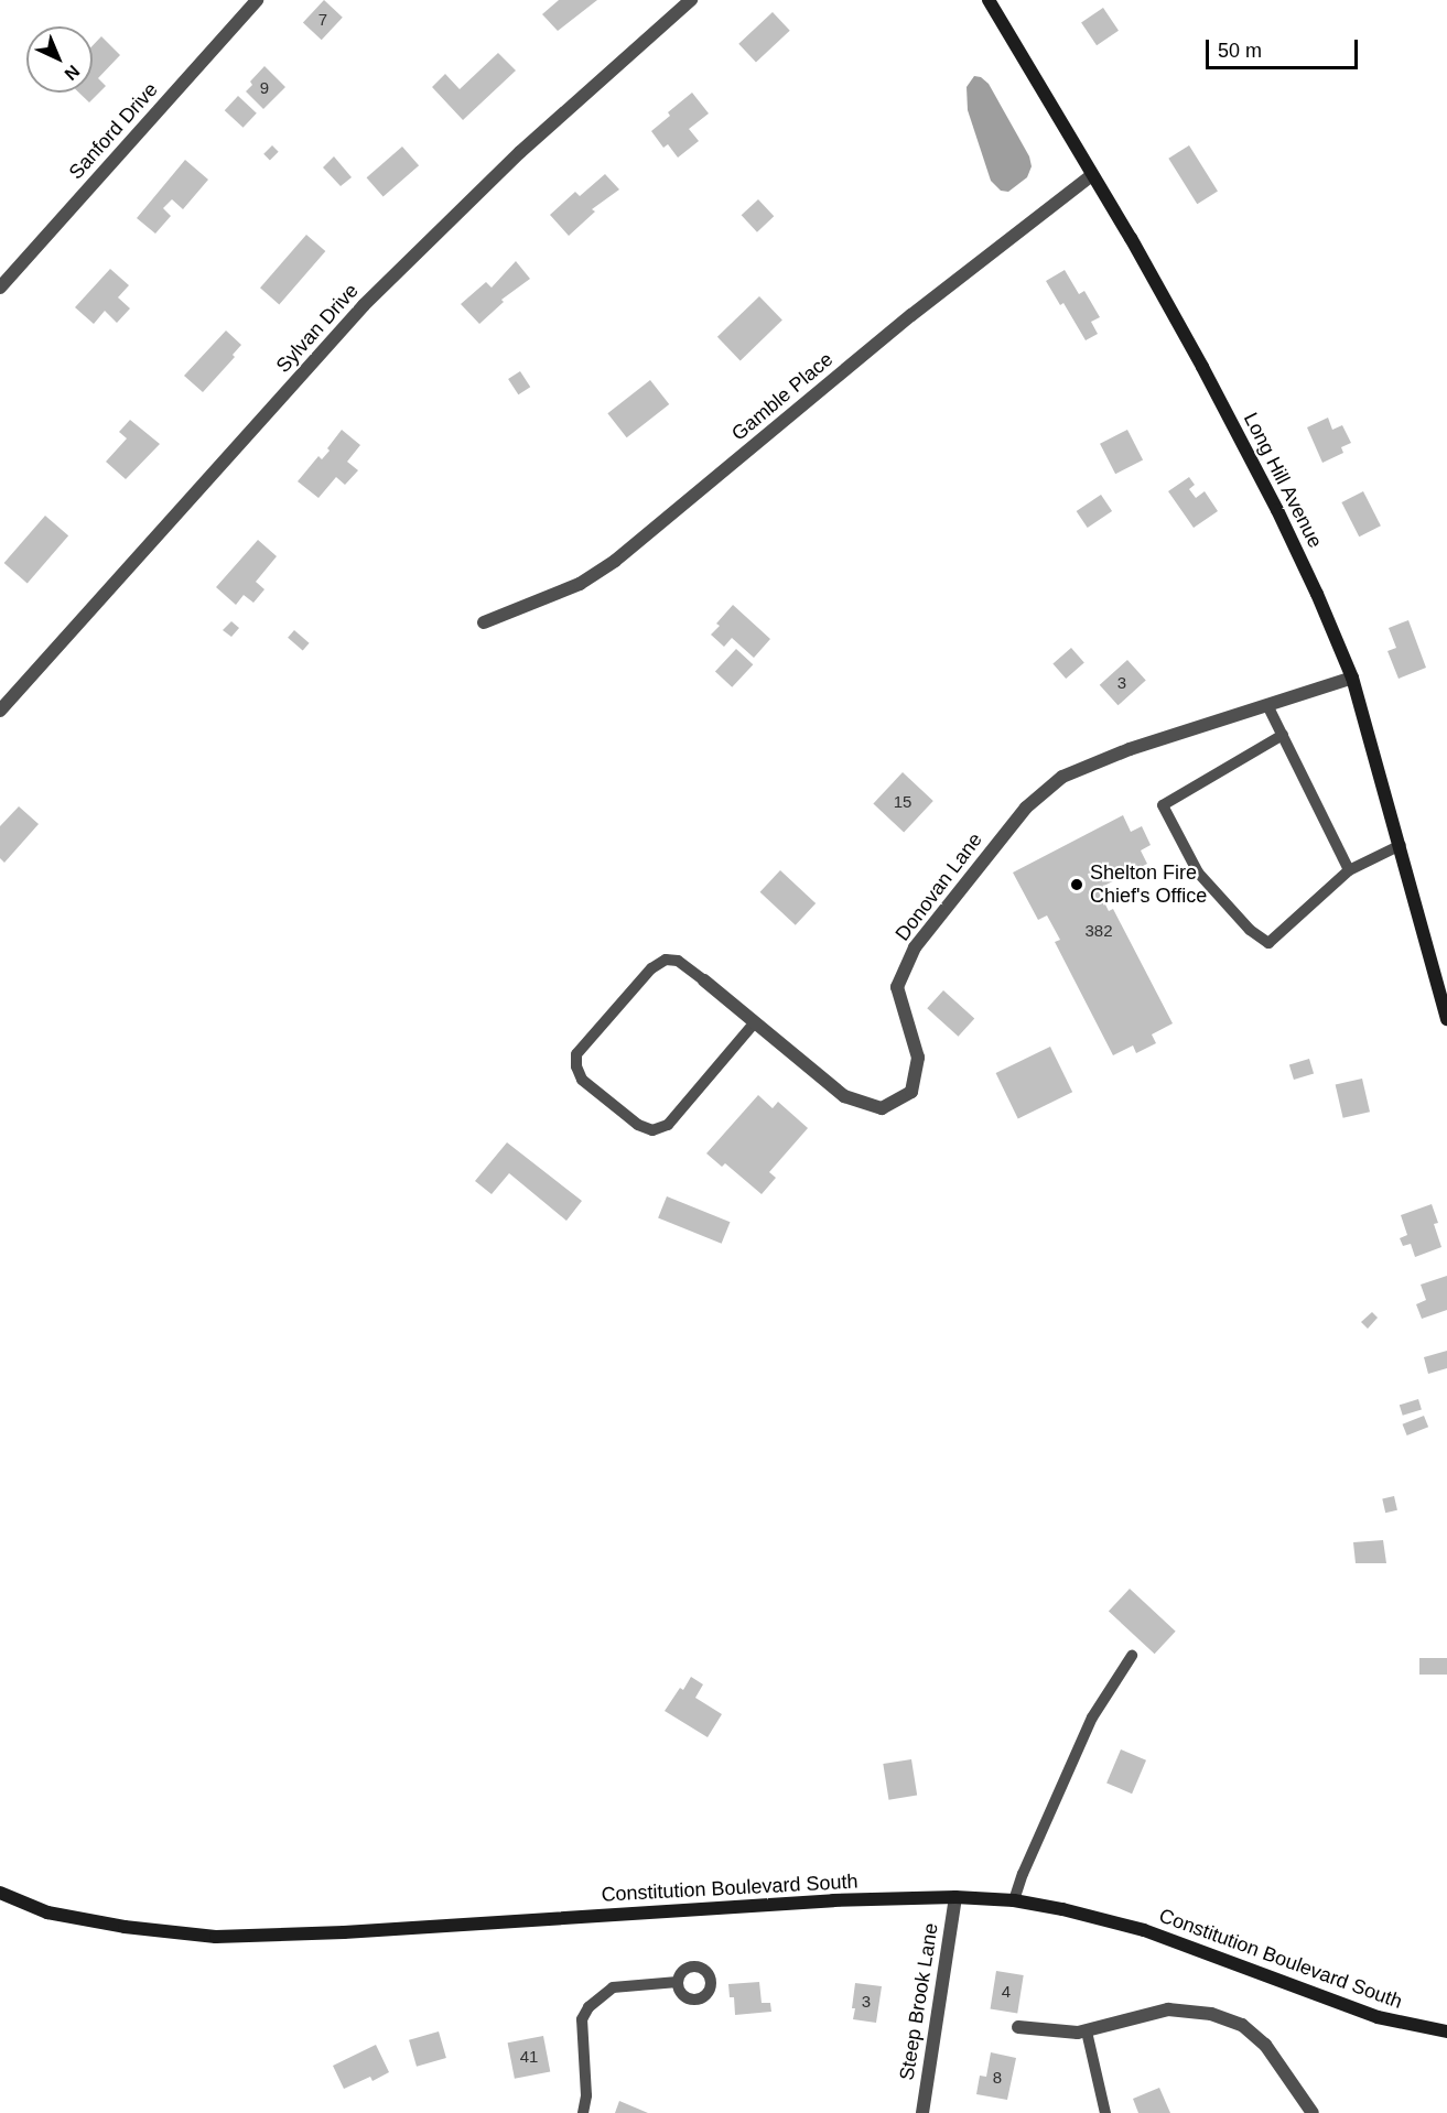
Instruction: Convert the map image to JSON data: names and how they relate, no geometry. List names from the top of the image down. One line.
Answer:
{"streets":{"main road":["Long Hill Avenue","Constitution Boulevard South"],"street":["Sanford Drive","Sylvan Drive","Gamble Place","Donovan Lane","Steep Brook Lane"]},"crossings":[["Gamble Place","Long Hill Avenue"],["Long Hill Avenue","Donovan Lane"],["Constitution Boulevard South","Steep Brook Lane"]],"places":["Shelton Fire Chief's Office"],"house_numbers":["7","9","3","15","382","4","3","41","8"],"scale_bar":"50 m","north":"bottom right"}
